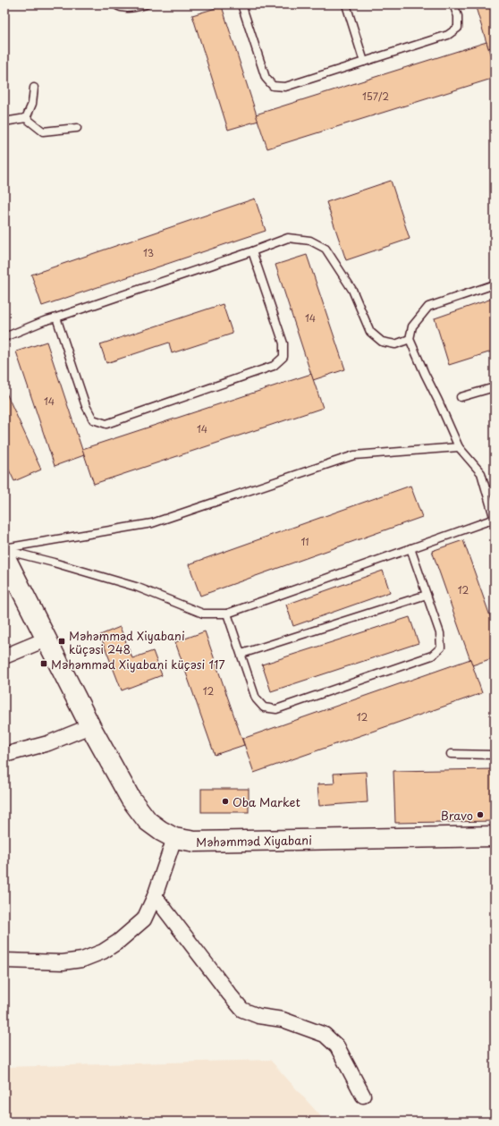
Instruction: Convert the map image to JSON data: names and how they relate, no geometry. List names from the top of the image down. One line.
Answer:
{"streets":{"street":["Məhəmməd Xiyabani"]},"places":{"transit":["Məhəmməd Xiyabani küçəsi 248","Məhəmməd Xiyabani küçəsi 117"],"other":["Oba Market","Bravo"]},"house_numbers":["157/2","13","14","14","14","11","12","12","12"]}
